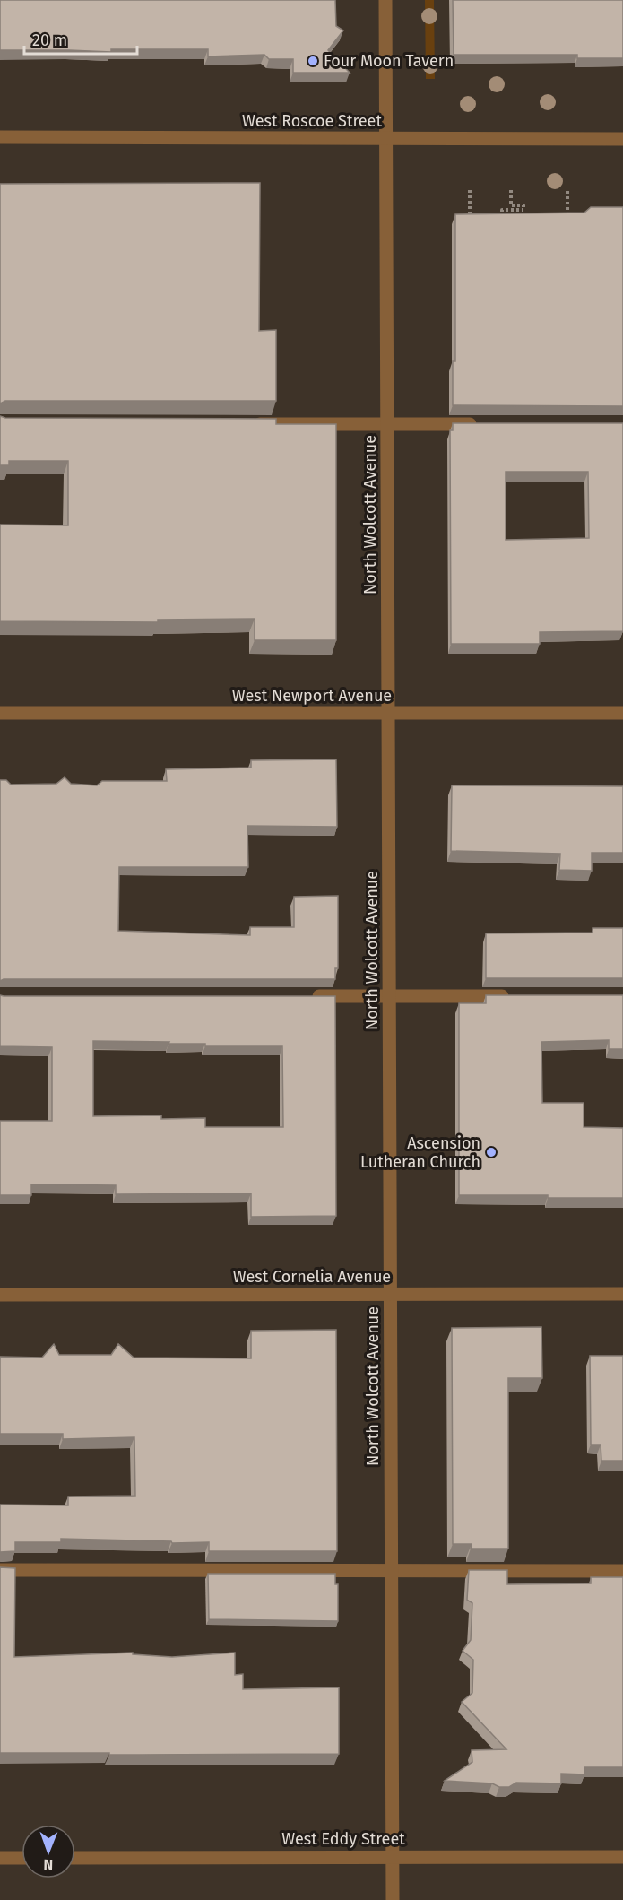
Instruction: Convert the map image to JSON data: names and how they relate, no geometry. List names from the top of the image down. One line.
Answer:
{"streets":{"street":["West Roscoe Street","North Wolcott Avenue","West Newport Avenue","West Cornelia Avenue","West Eddy Street"]},"crossings":[["West Roscoe Street","North Wolcott Avenue"],["North Wolcott Avenue","West Newport Avenue"],["North Wolcott Avenue","West Cornelia Avenue"],["North Wolcott Avenue","West Eddy Street"]],"places":["Four Moon Tavern","Ascension Lutheran Church"],"scale_bar":"20 m","north":"bottom"}
